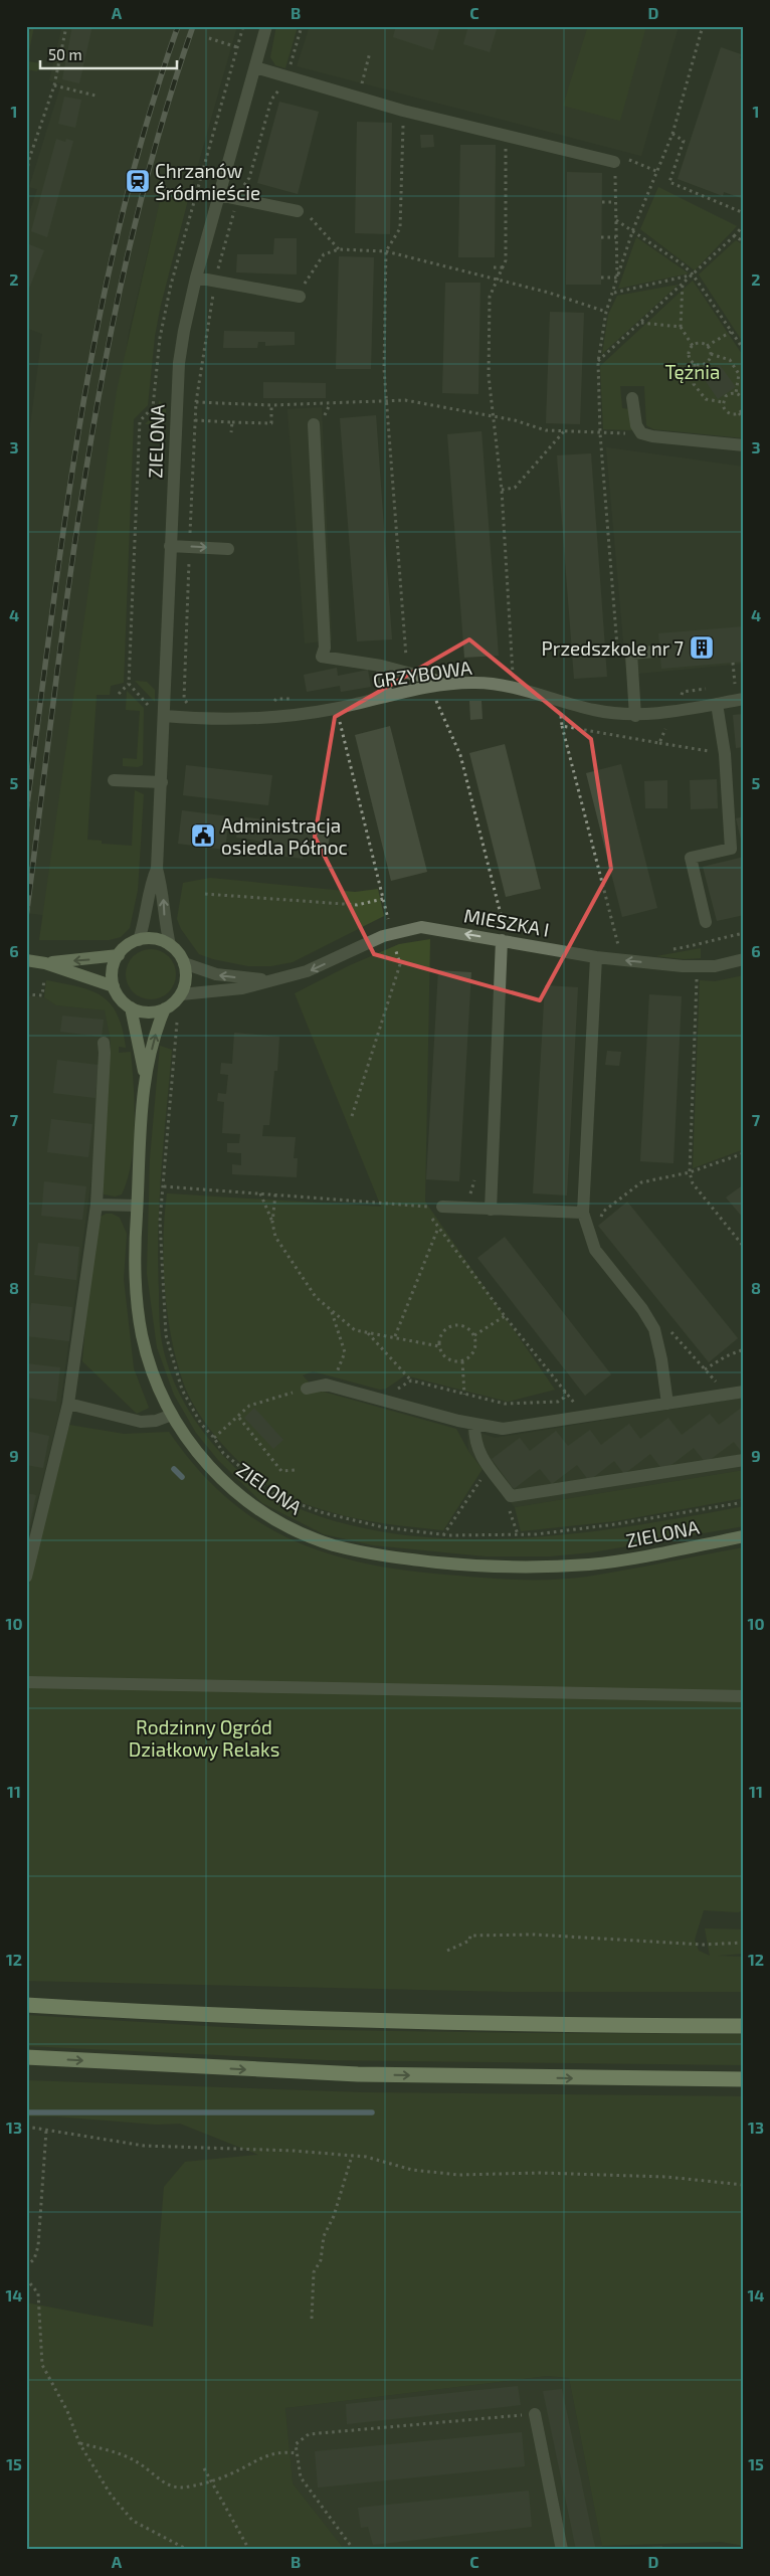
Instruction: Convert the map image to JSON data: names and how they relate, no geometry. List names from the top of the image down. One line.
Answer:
{"streets":{"main road":["ZIELONA"],"street":["GRZYBOWA","MIESZKA I"]},"crossings":[["ZIELONA","GRZYBOWA"],["ZIELONA","MIESZKA I"]],"one_way":["MIESZKA I"],"parks":["Tężnia","Rodzinny Ogród Działkowy Relaks"],"places":{"station":["Chrzanów Śródmieście"],"building":["Przedszkole nr 7"],"public building":["Administracja osiedla Północ"]},"scale_bar":"50 m","grid":{"columns":["A","B","C","D"],"rows":["1","2","3","4","5","6","7","8","9","10","11","12","13","14","15"]}}
